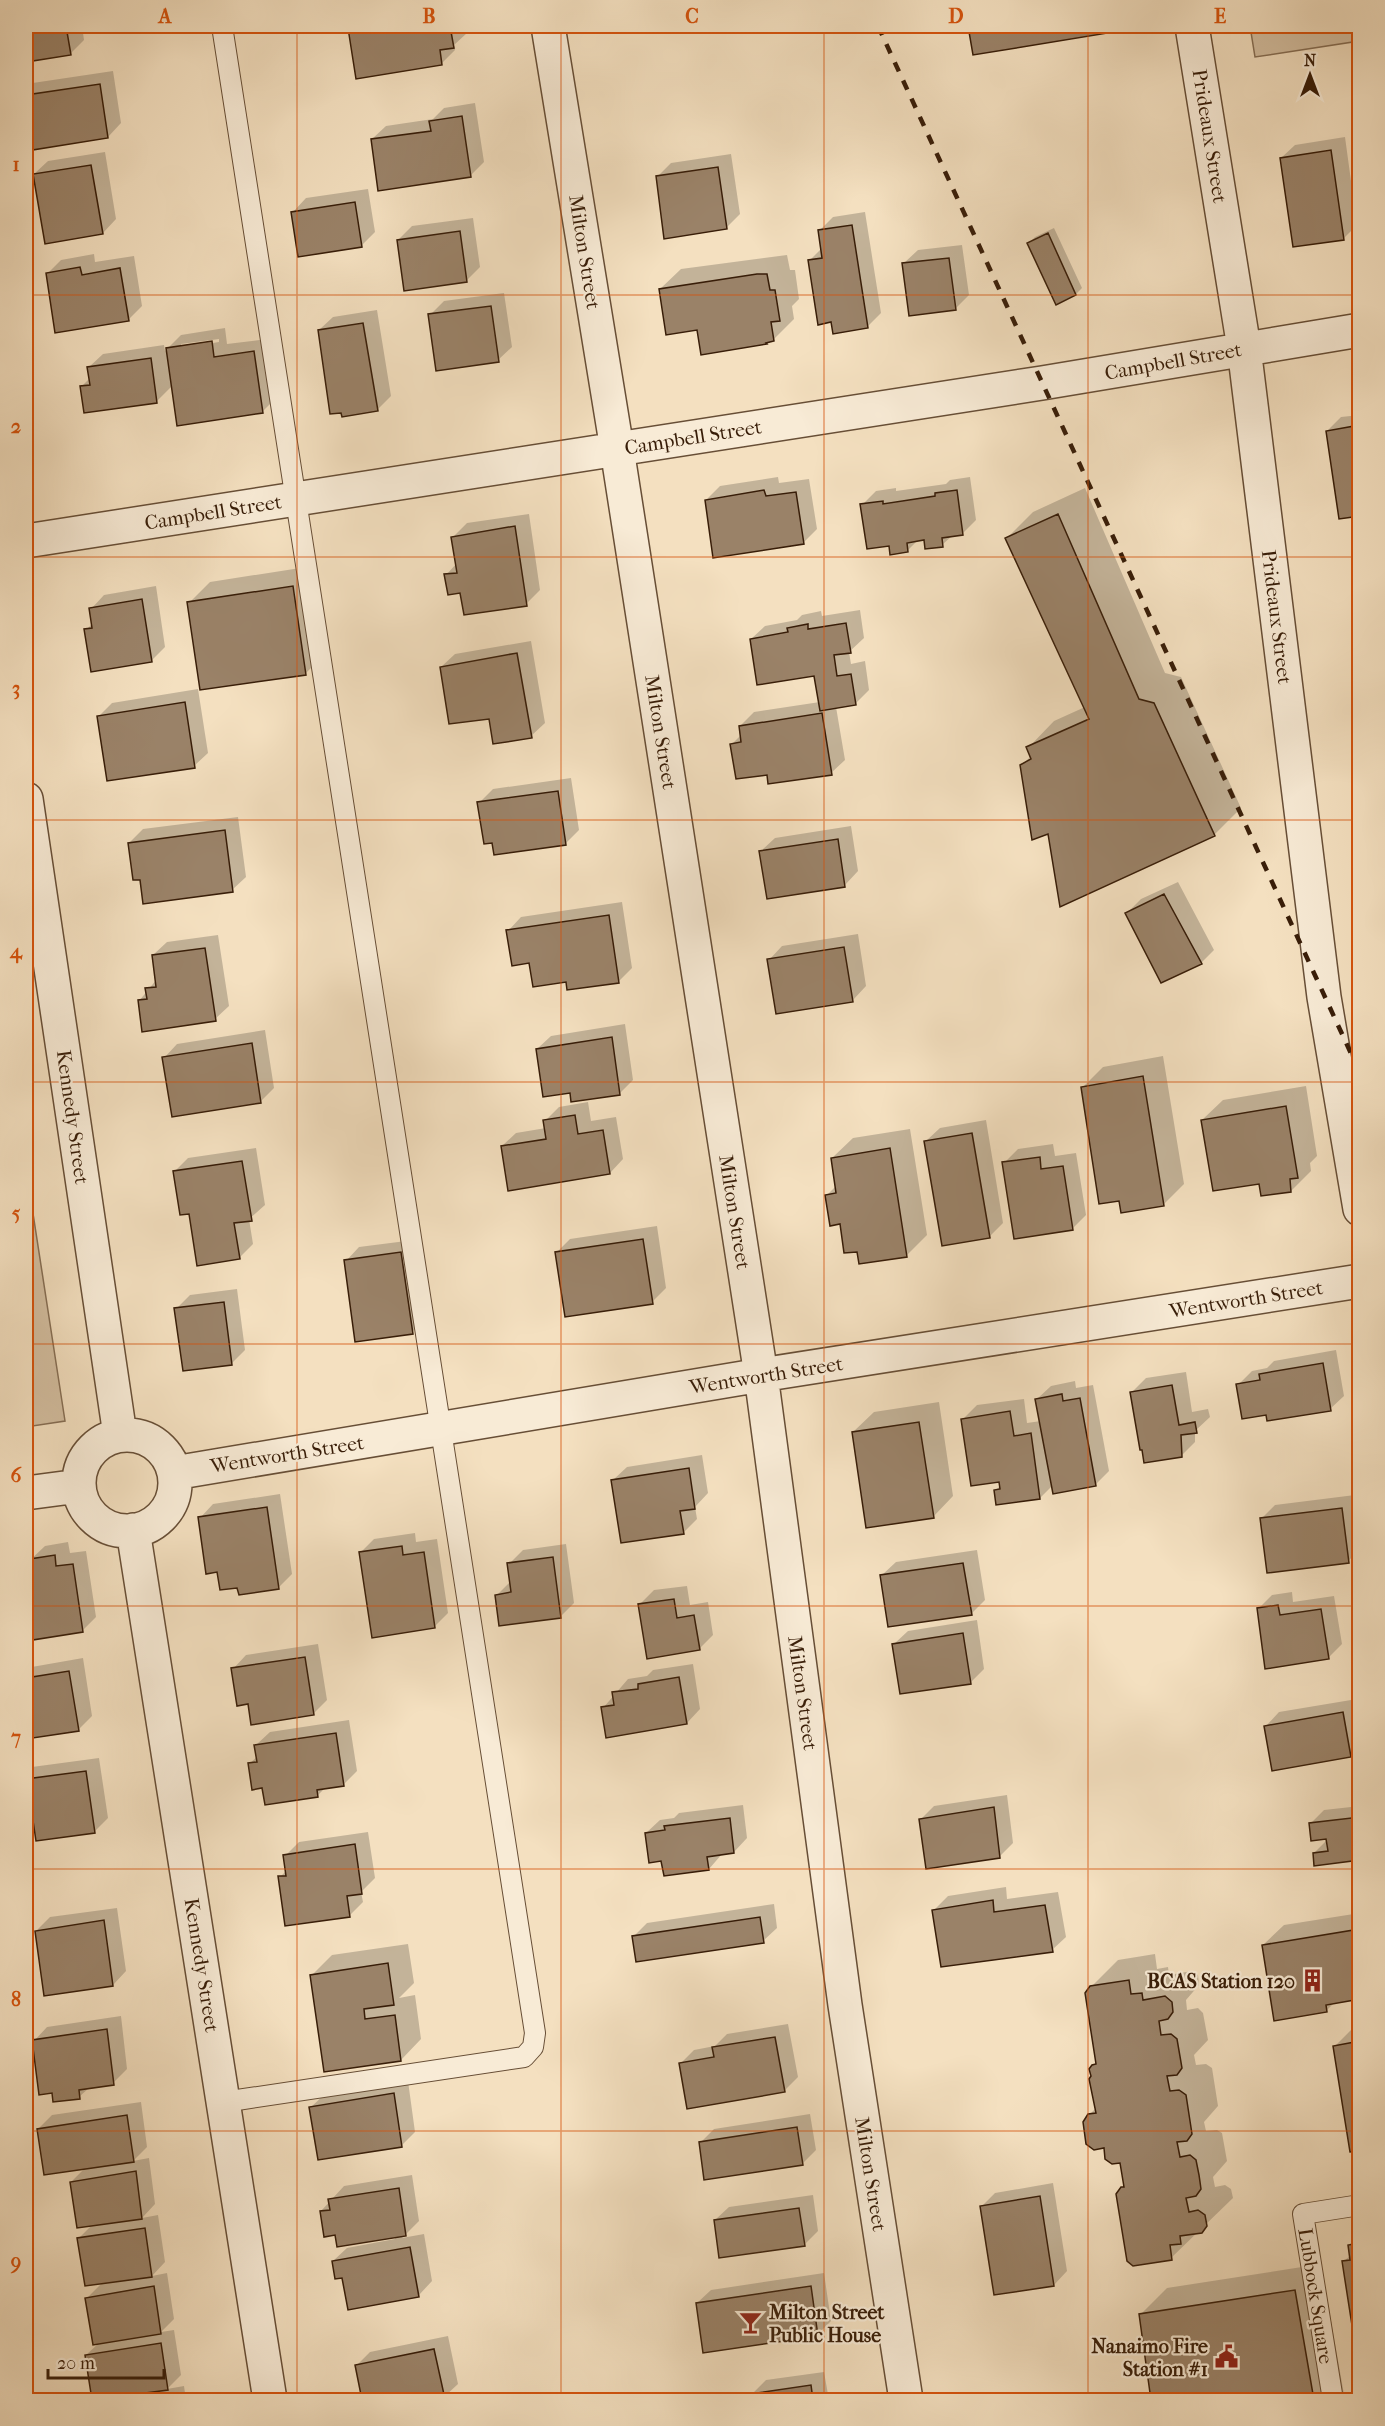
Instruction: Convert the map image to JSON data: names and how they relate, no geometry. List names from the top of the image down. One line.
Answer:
{"streets":{"street":["Prideaux Street","Milton Street","Campbell Street","Kennedy Street","Wentworth Street"],"lane":["Lubbock Square"]},"crossings":[["Prideaux Street","Campbell Street"],["Milton Street","Campbell Street"],["Milton Street","Wentworth Street"],["Kennedy Street","Wentworth Street"]],"places":{"building":["BCAS Station 120"],"bar":["Milton Street Public House"],"public building":["Nanaimo Fire Station #1"]},"scale_bar":"20 m","north":"top","grid":{"columns":["A","B","C","D","E"],"rows":["1","2","3","4","5","6","7","8","9"]}}
